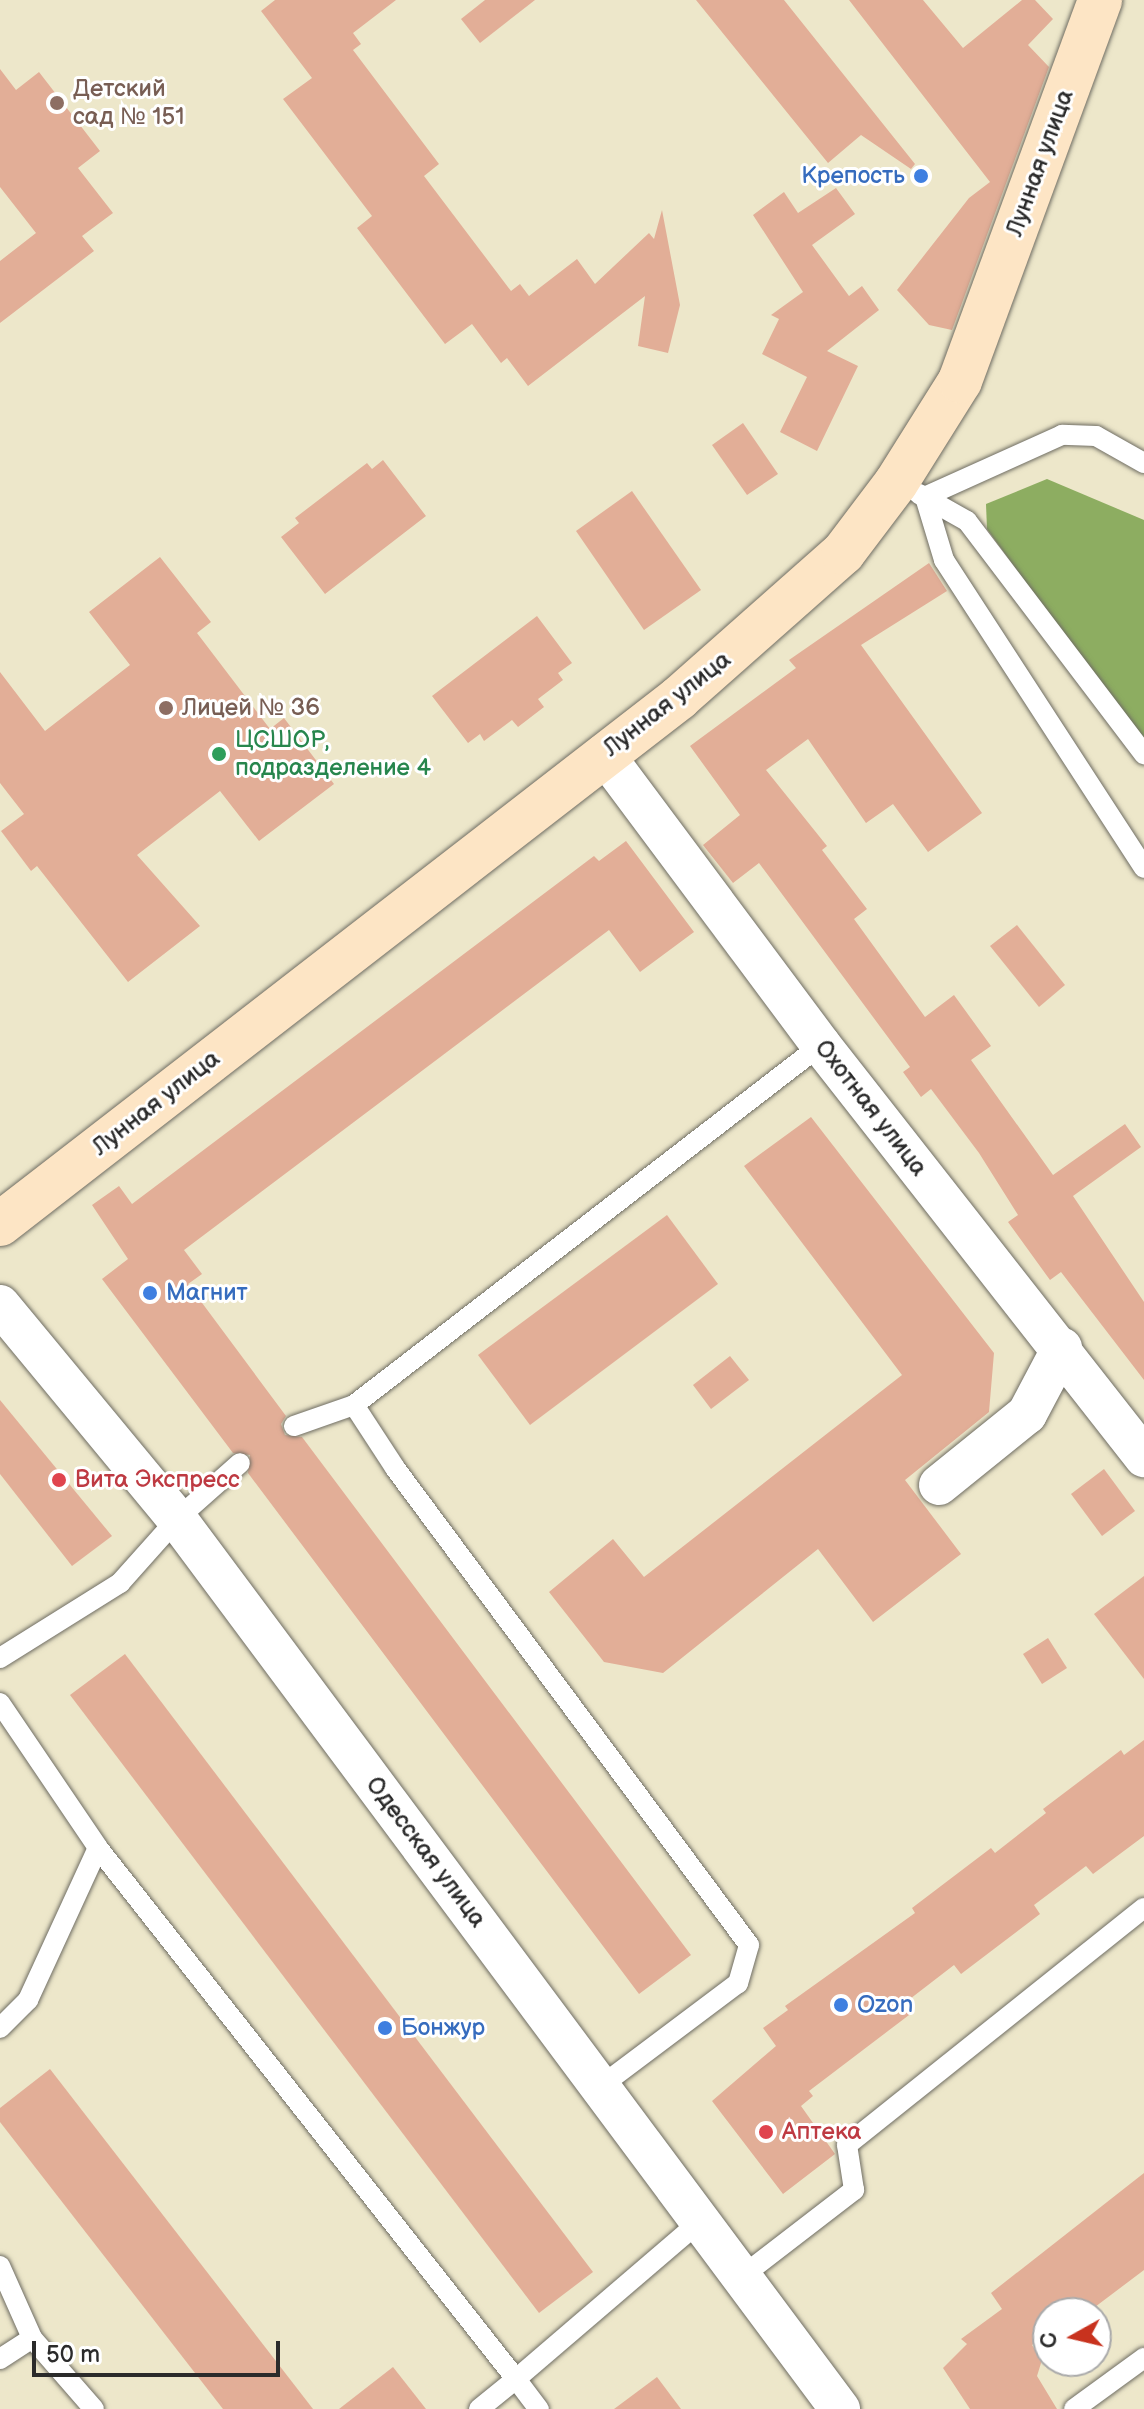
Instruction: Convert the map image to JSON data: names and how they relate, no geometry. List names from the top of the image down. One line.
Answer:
{"streets":{"street":["Лунная улица","Охотная улица","Одесская улица"]},"crossings":[["Лунная улица","Охотная улица"]],"places":["Детский сад № 151","Крепость","Лицей № 36","ЦСШОР, подразделение 4","Магнит","Вита Экспресс","Ozon","Бонжур","Аптека"],"scale_bar":"50 m","north":"left"}
